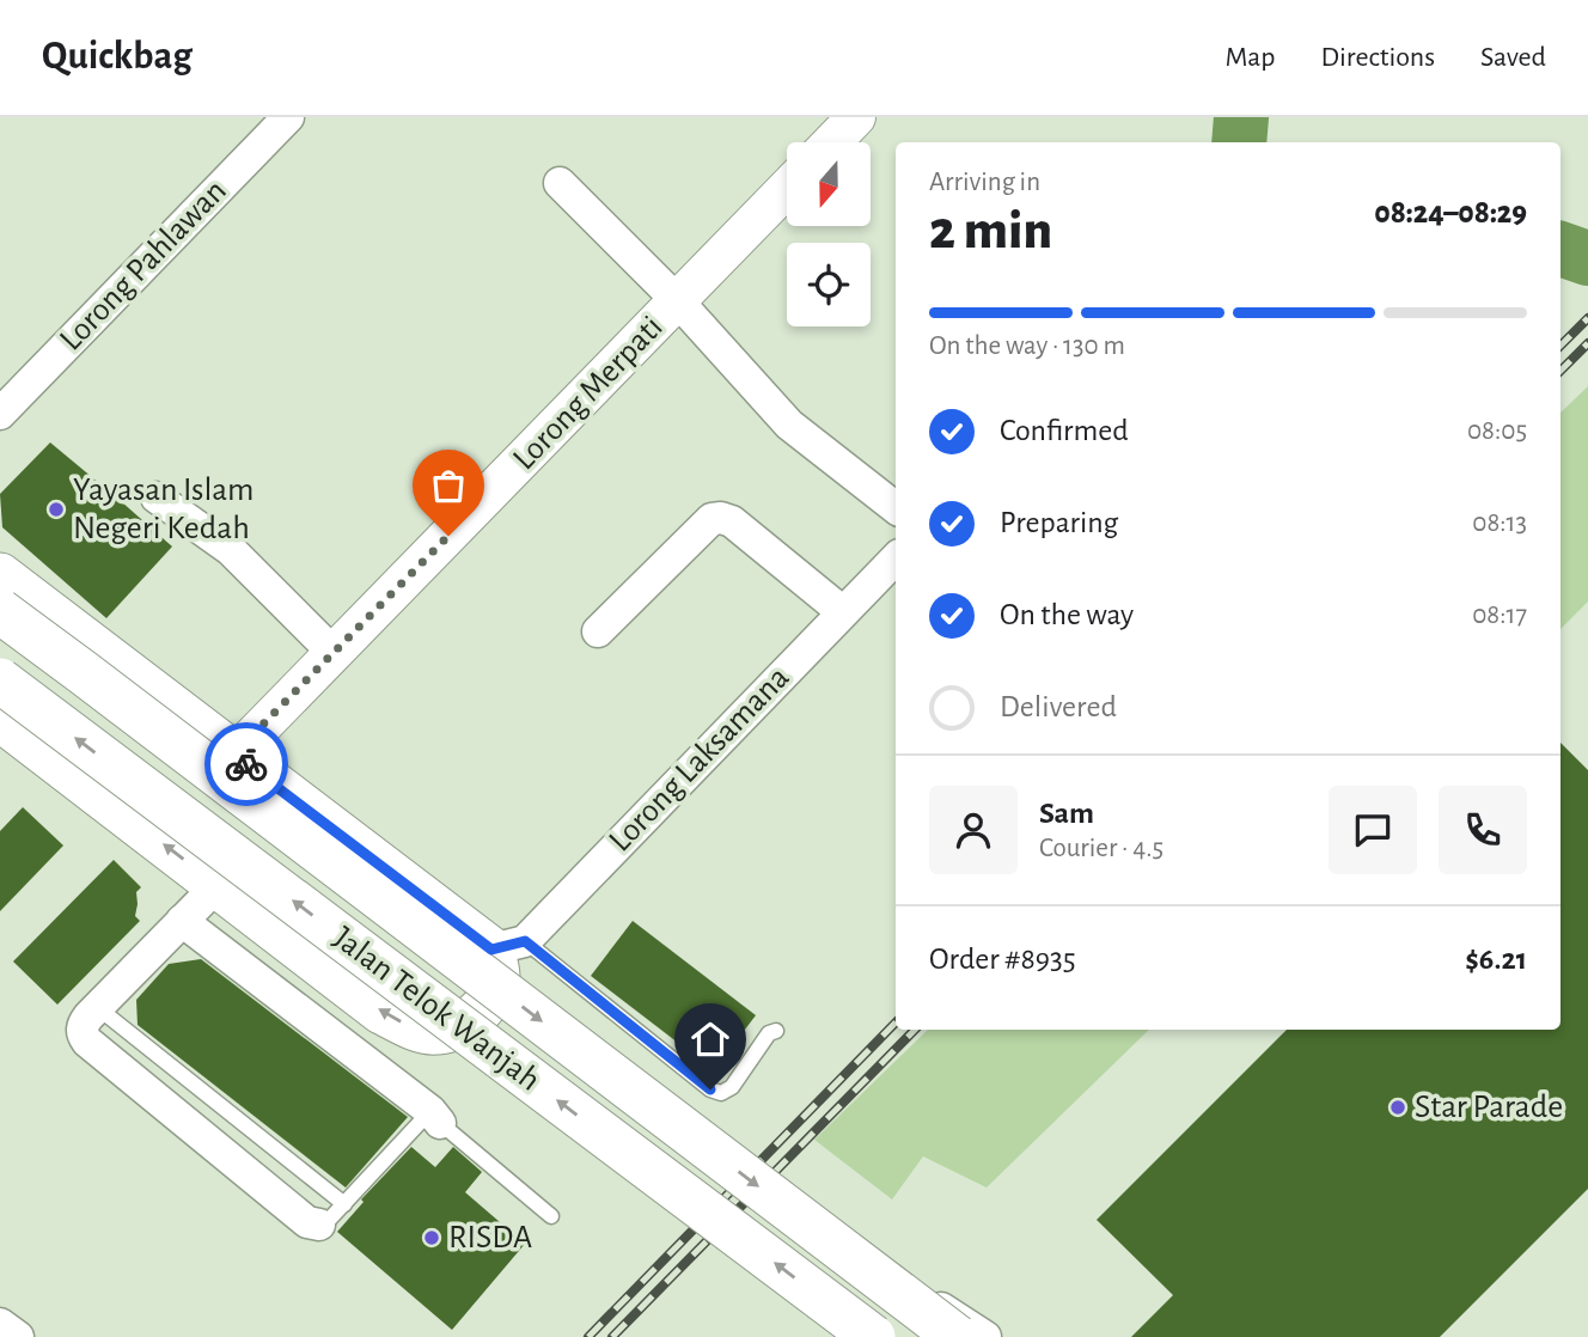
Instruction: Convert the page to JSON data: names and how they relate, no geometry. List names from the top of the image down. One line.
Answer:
{"streets":{"main road":["Jalan Telok Wanjah"],"street":["Lorong Pahlawan","Lorong Merpati","Lorong Laksamana"]},"places":["Yayasan Islam Negeri Kedah","Star Parade","RISDA"],"north":"bottom","page":{"header":"Quickbag","nav":["Map","Directions","Saved"],"heading":["2 min","Arriving in","08:24–08:29"],"panel":["Sam","Courier · 4.5","Order #8935","$6.21"],"bar":"On the way · 130 m","list":[["Confirmed","08:05"],["Preparing","08:13"],["On the way","08:17"],"Delivered"]}}
